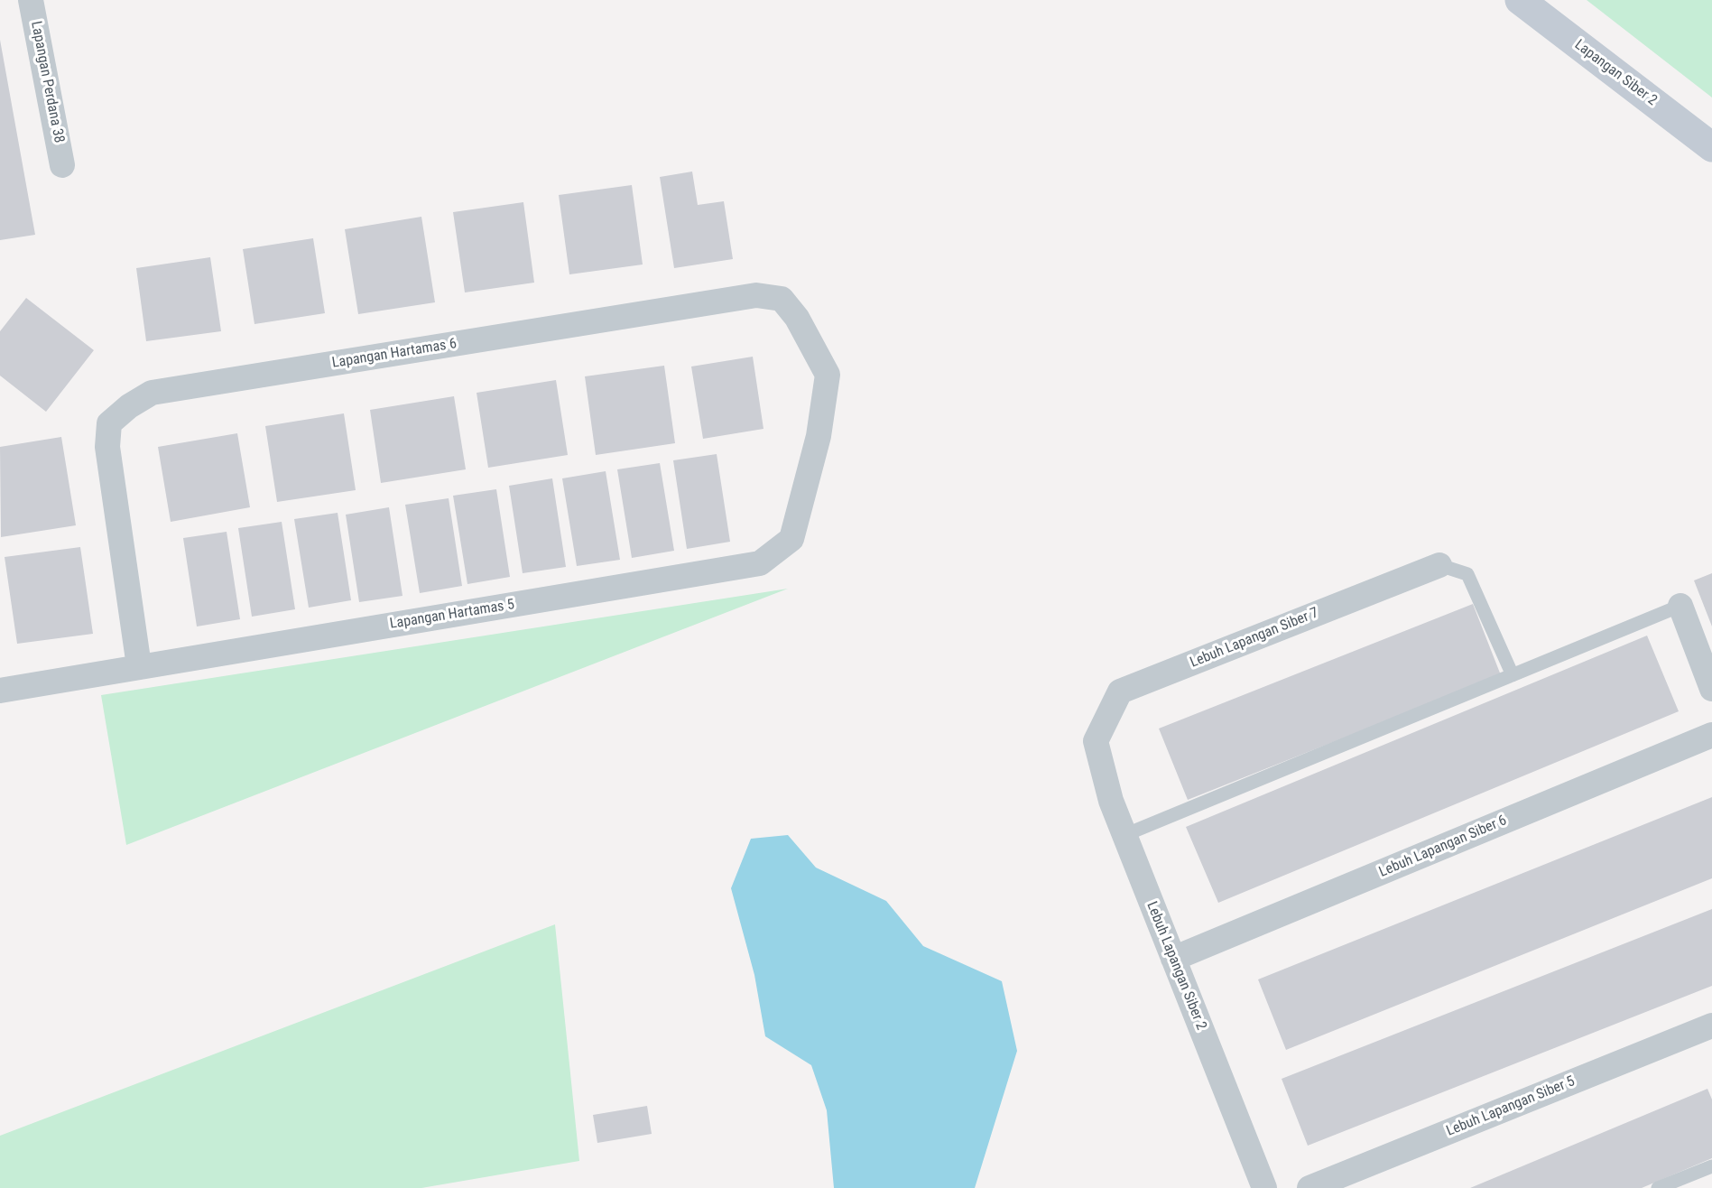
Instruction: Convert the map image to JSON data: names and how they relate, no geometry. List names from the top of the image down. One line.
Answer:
{"streets":{"street":["Lapangan Siber 2","Lapangan Perdana 38","Lapangan Hartamas 6","Lapangan Hartamas 5","Lebuh Lapangan Siber 7","Lebuh Lapangan Siber 6","Lebuh Lapangan Siber 2","Lebuh Lapangan Siber 5"]},"crossings":[["Lapangan Hartamas 6","Lapangan Hartamas 5"],["Lebuh Lapangan Siber 7","Lebuh Lapangan Siber 2"],["Lebuh Lapangan Siber 6","Lebuh Lapangan Siber 2"]]}
